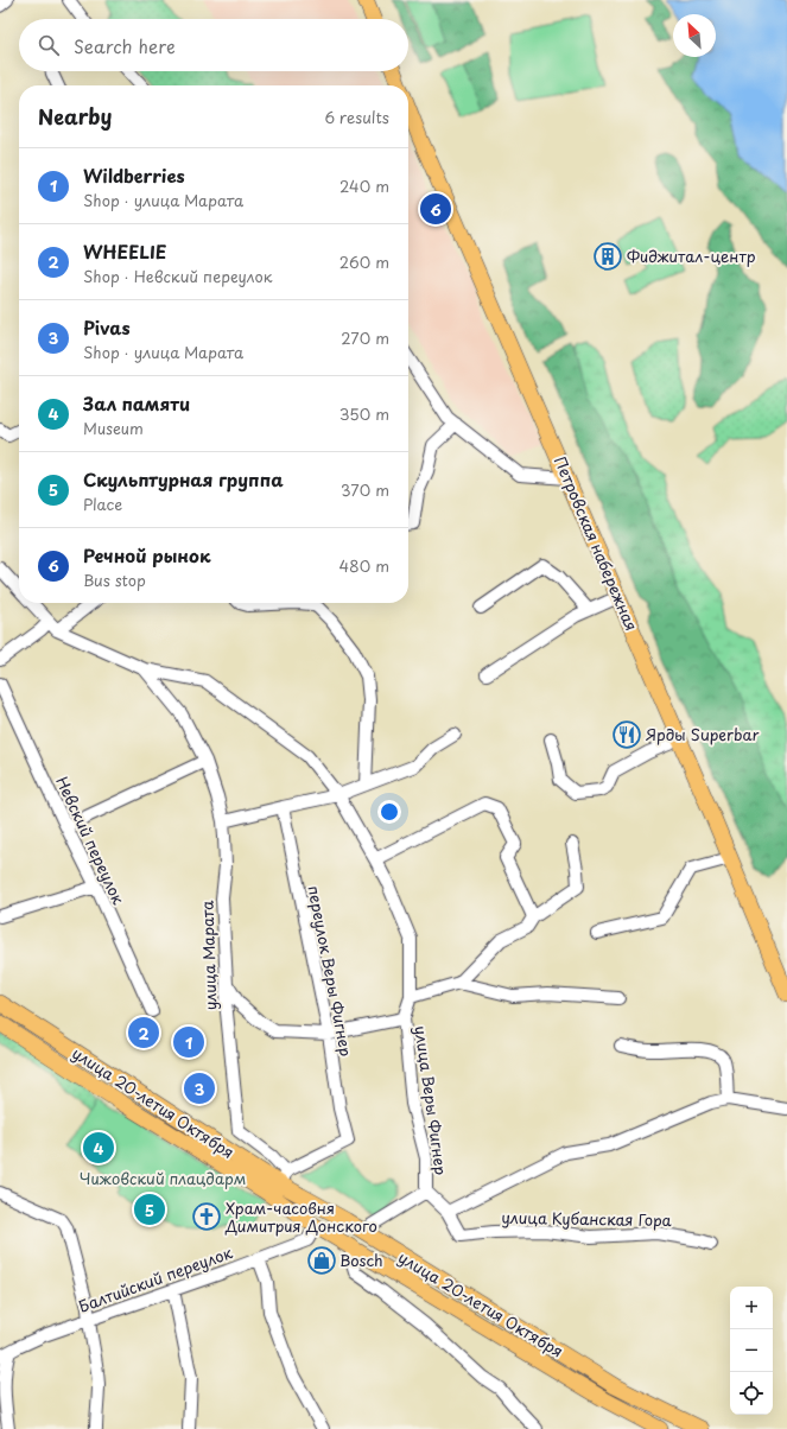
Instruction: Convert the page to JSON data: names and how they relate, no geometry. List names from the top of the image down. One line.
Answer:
{"streets":{"main road":["Петровская набережная","улица 20-летия Октября"],"street":["Невский переулок","улица Марата","переулок Веры Фигнер","улица Веры Фигнер","улица Кубанская Гора","Балтийский переулок"]},"crossings":[["улица Марата","переулок Веры Фигнер"],["улица Марата","улица Веры Фигнер"],["улица Марата","улица 20-летия Октября"],["переулок Веры Фигнер","улица 20-летия Октября"],["улица Веры Фигнер","улица 20-летия Октября"],["улица 20-летия Октября","Балтийский переулок"]],"parks":["Чижовский плацдарм"],"places":{"building":["Фиджитал-центр"],"restaurant":["Ярды Superbar"],"church":["Храм-часовня Димитрия Донского"],"shop":["Bosch"]},"north":"top left","page":{"search":"Search here","heading":["Nearby","6 results"],"list":[{"mark":"1","name":"Wildberries","note":"Shop · улица Марата","value":"240 m"},{"mark":"2","name":"WHEELIE","note":"Shop · Невский переулок","value":"260 m"},{"mark":"3","name":"Pivas","note":"Shop · улица Марата","value":"270 m"},{"mark":"4","name":"Зал памяти","note":"Museum","value":"350 m"},{"mark":"5","name":"Скульптурная группа","note":"Place","value":"370 m"},{"mark":"6","name":"Речной рынок","note":"Bus stop","value":"480 m"}],"pins":["6","2","1","3","4","5"],"map_buttons":["+","−"]}}
